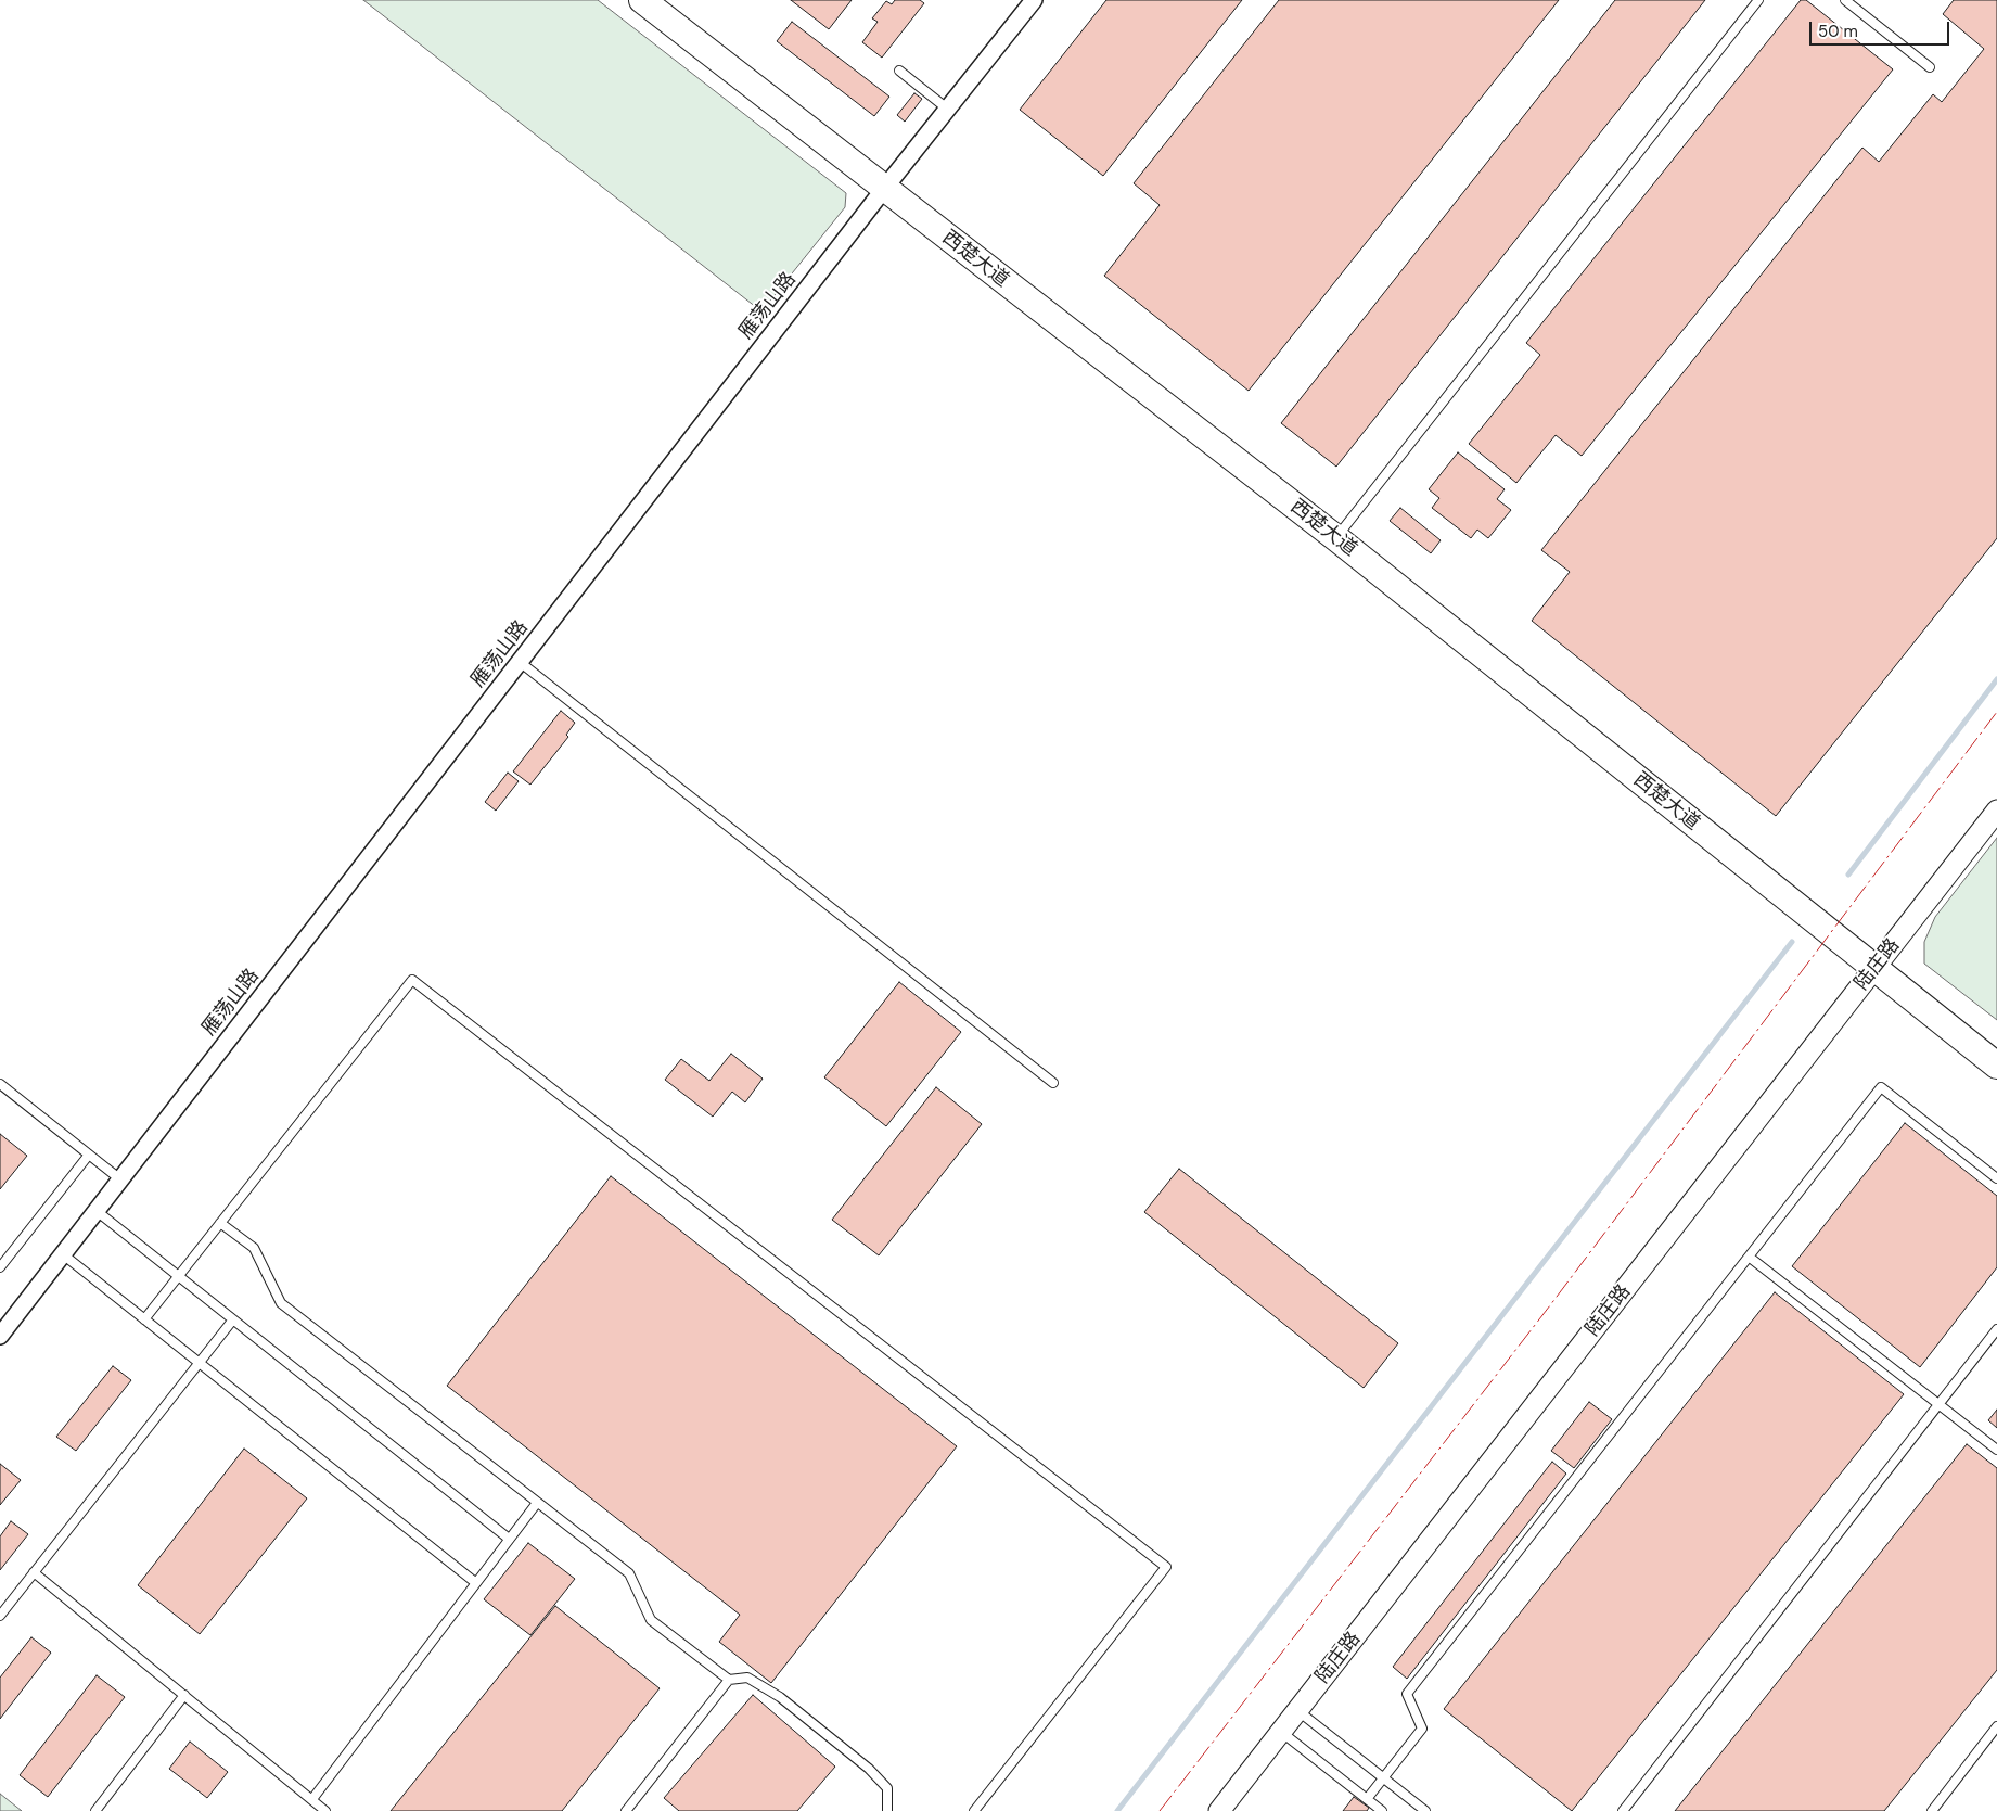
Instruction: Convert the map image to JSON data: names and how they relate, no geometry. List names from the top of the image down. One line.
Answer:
{"streets":{"main road":["西楚大道"],"street":["雁荡山路","陆庄路"]},"crossings":[["西楚大道","雁荡山路"],["西楚大道","陆庄路"]],"scale_bar":"50 m"}
